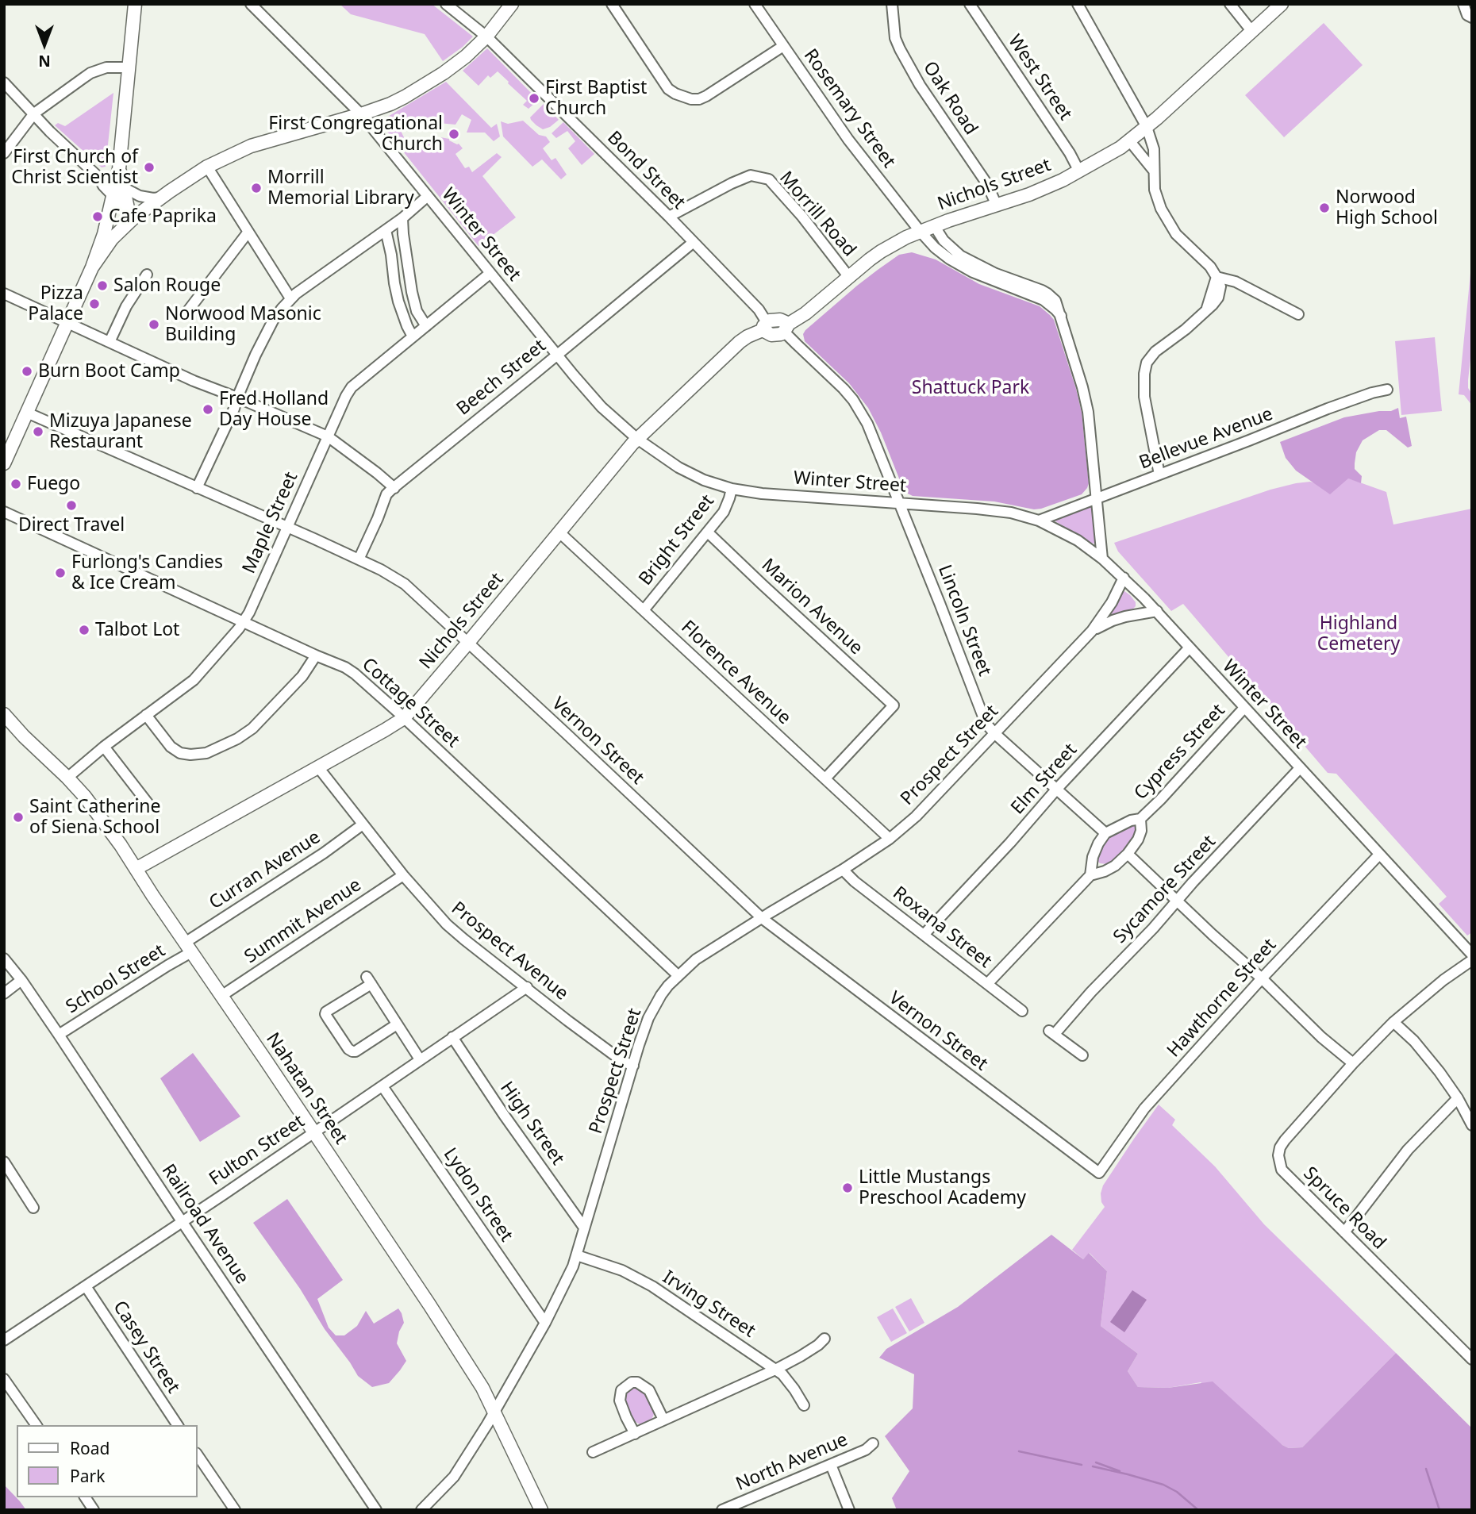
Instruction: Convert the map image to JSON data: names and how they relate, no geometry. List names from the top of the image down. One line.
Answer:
{"streets":{"main road":["Nichols Street","Nahatan Street"],"street":["West Street","Oak Road","Rosemary Street","Bond Street","Morrill Road","Winter Street","Beech Street","Bellevue Avenue","Maple Street","Bright Street","Marion Avenue","Lincoln Street","Florence Avenue","Cottage Street","Vernon Street","Cypress Street","Prospect Street","Elm Street","Curran Avenue","Sycamore Street","Summit Avenue","Roxana Street","Prospect Avenue","School Street","Hawthorne Street","High Street","Fulton Street","Lydon Street","Spruce Road","Railroad Avenue","Irving Street","Casey Street","North Avenue"]},"crossings":[["West Street","Nichols Street"],["Oak Road","Nichols Street"],["Rosemary Street","Nichols Street"],["Bond Street","Nichols Street"],["Bond Street","Morrill Road"],["Bond Street","Beech Street"],["Nichols Street","Morrill Road"],["Nichols Street","Winter Street"],["Nichols Street","Florence Avenue"],["Nichols Street","Cottage Street"],["Nichols Street","Vernon Street"],["Nichols Street","Prospect Avenue"],["Nichols Street","Nahatan Street"],["Winter Street","Beech Street"],["Winter Street","Bellevue Avenue"],["Winter Street","Maple Street"],["Winter Street","Bright Street"],["Winter Street","Lincoln Street"],["Winter Street","Cypress Street"],["Winter Street","Prospect Street"],["Winter Street","Elm Street"],["Winter Street","Sycamore Street"],["Winter Street","Hawthorne Street"],["Beech Street","Vernon Street"],["Maple Street","Cottage Street"],["Maple Street","Vernon Street"],["Maple Street","Nahatan Street"],["Bright Street","Marion Avenue"],["Bright Street","Florence Avenue"],["Marion Avenue","Florence Avenue"],["Lincoln Street","Cypress Street"],["Lincoln Street","Prospect Street"],["Lincoln Street","Elm Street"],["Florence Avenue","Prospect Street"],["Cottage Street","Prospect Street"],["Vernon Street","Prospect Street"],["Vernon Street","Hawthorne Street"],["Cypress Street","Roxana Street"],["Prospect Street","Roxana Street"],["Prospect Street","Prospect Avenue"],["Prospect Street","Nahatan Street"],["Prospect Street","High Street"],["Prospect Street","Lydon Street"],["Prospect Street","Irving Street"],["Elm Street","Roxana Street"],["Curran Avenue","Prospect Avenue"],["Curran Avenue","School Street"],["Curran Avenue","Nahatan Street"],["Summit Avenue","Prospect Avenue"],["Summit Avenue","Nahatan Street"],["Prospect Avenue","Fulton Street"],["School Street","Nahatan Street"],["School Street","Railroad Avenue"],["Nahatan Street","Fulton Street"],["High Street","Fulton Street"],["Fulton Street","Lydon Street"],["Fulton Street","Railroad Avenue"],["Fulton Street","Casey Street"]],"parks":["Shattuck Park","Highland Cemetery"],"places":["First Baptist Church","First Congregational Church","First Church of Christ Scientist","Morrill Memorial Library","Norwood High School","Cafe Paprika","Salon Rouge","Pizza Palace","Norwood Masonic Building","Burn Boot Camp","Fred Holland Day House","Mizuya Japanese Restaurant","Fuego","Direct Travel","Furlong's Candies & Ice Cream","Talbot Lot","Saint Catherine of Siena School","Little Mustangs Preschool Academy"],"legend":["Road","Park"],"north":"bottom"}
